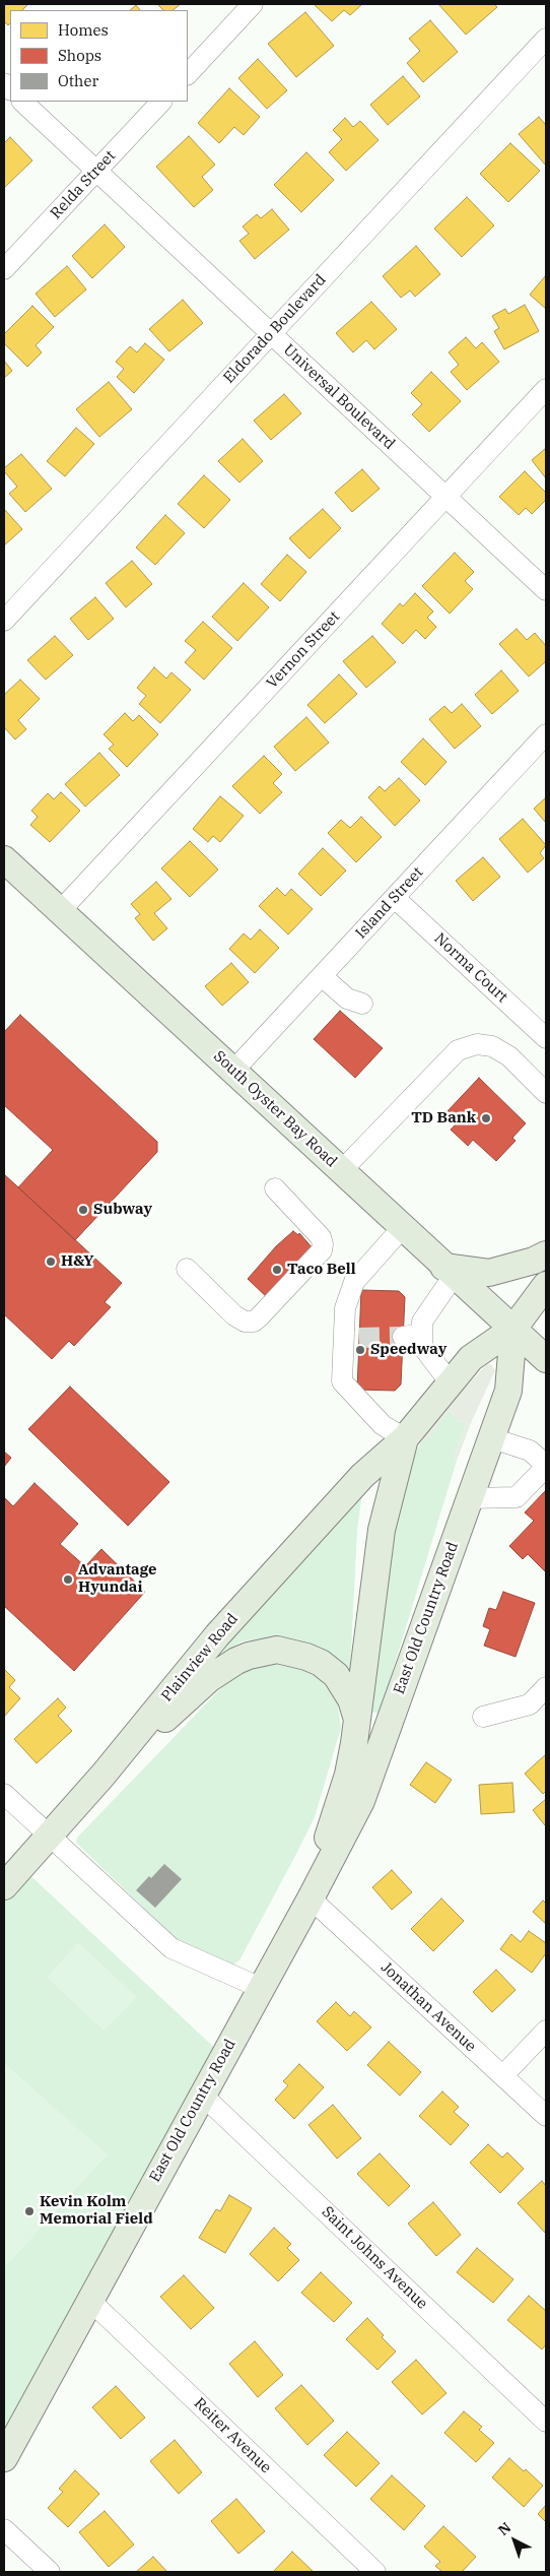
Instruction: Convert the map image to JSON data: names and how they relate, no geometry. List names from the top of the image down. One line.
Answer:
{"streets":{"main road":["South Oyster Bay Road","East Old Country Road","Plainview Road"],"street":["Relda Street","Eldorado Boulevard","Universal Boulevard","Vernon Street","Island Street","Norma Court","Jonathan Avenue","Saint Johns Avenue","Reiter Avenue"]},"crossings":[["Relda Street","Universal Boulevard"],["Eldorado Boulevard","Universal Boulevard"],["Universal Boulevard","Vernon Street"],["Vernon Street","South Oyster Bay Road"],["Island Street","Norma Court"],["Island Street","South Oyster Bay Road"],["South Oyster Bay Road","East Old Country Road"],["South Oyster Bay Road","Plainview Road"],["East Old Country Road","Plainview Road"],["East Old Country Road","Jonathan Avenue"],["East Old Country Road","Saint Johns Avenue"],["East Old Country Road","Reiter Avenue"]],"places":["TD Bank","Subway","H&Y","Taco Bell","Speedway","Advantage Hyundai","Kevin Kolm Memorial Field"],"legend":["Homes","Shops","Other"],"north":"top left"}
